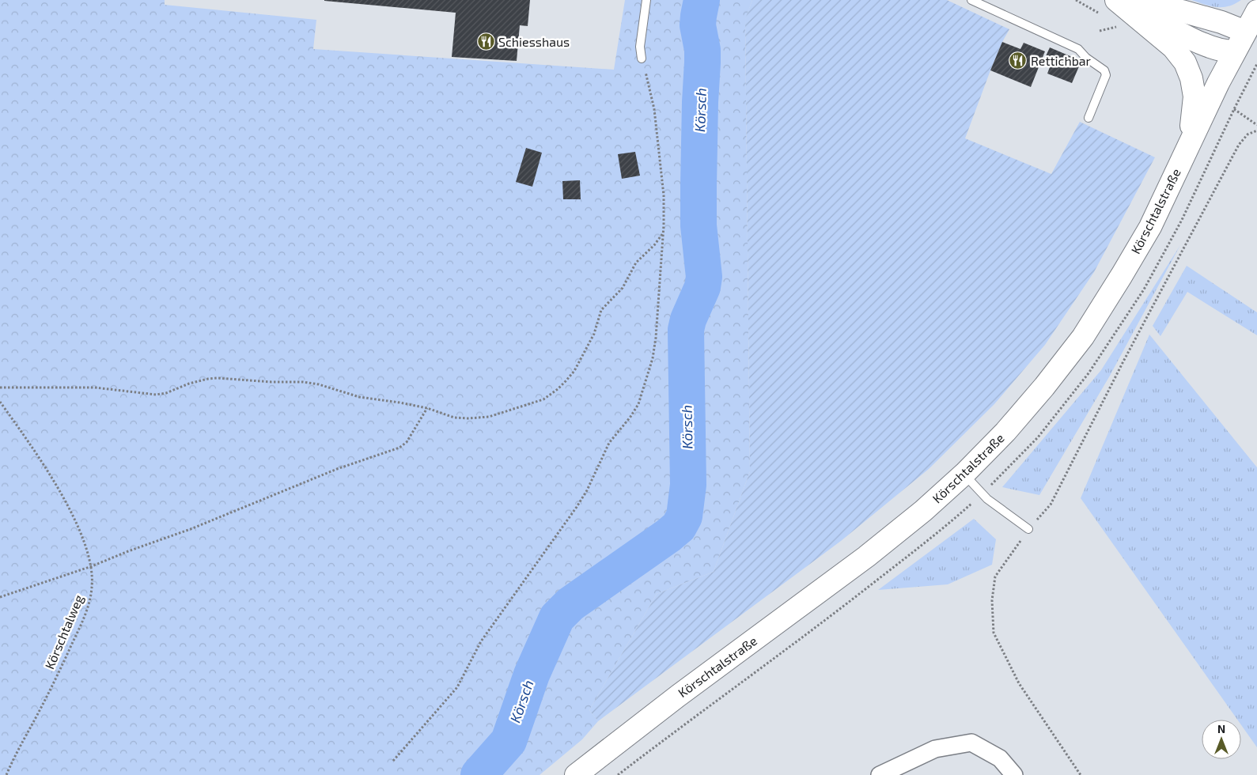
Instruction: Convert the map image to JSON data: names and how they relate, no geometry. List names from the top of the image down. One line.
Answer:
{"streets":{"main road":["Körschtalstraße"],"path":["Körschtalweg"]},"water":["Körsch"],"places":{"restaurant":["Schiesshaus","Rettichbar"]},"north":"top"}
